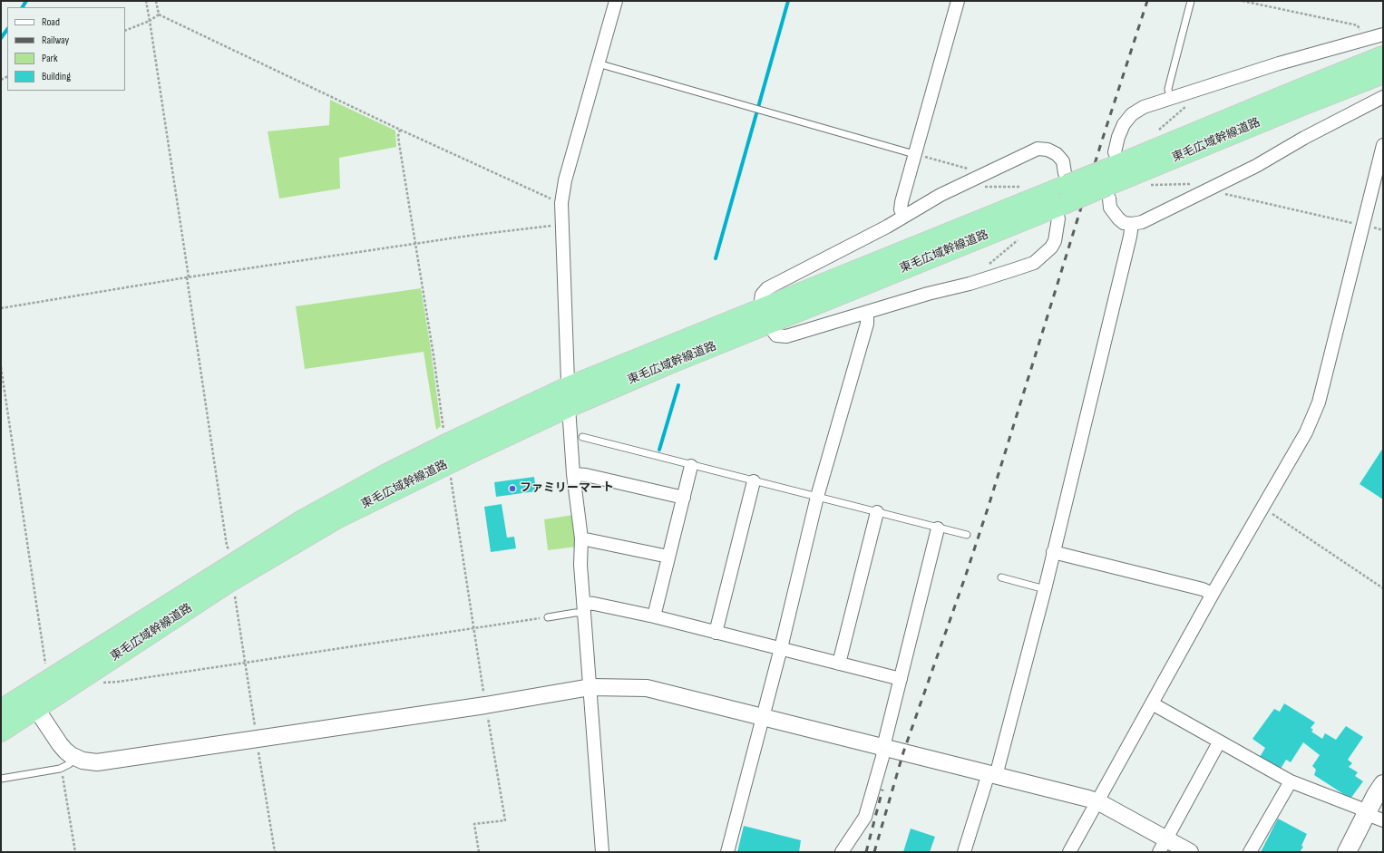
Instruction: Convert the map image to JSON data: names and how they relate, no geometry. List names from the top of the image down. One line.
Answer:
{"streets":{"highway":["東毛広域幹線道路"]},"places":["ファミリーマート"],"legend":["Road","Railway","Park","Building"]}
